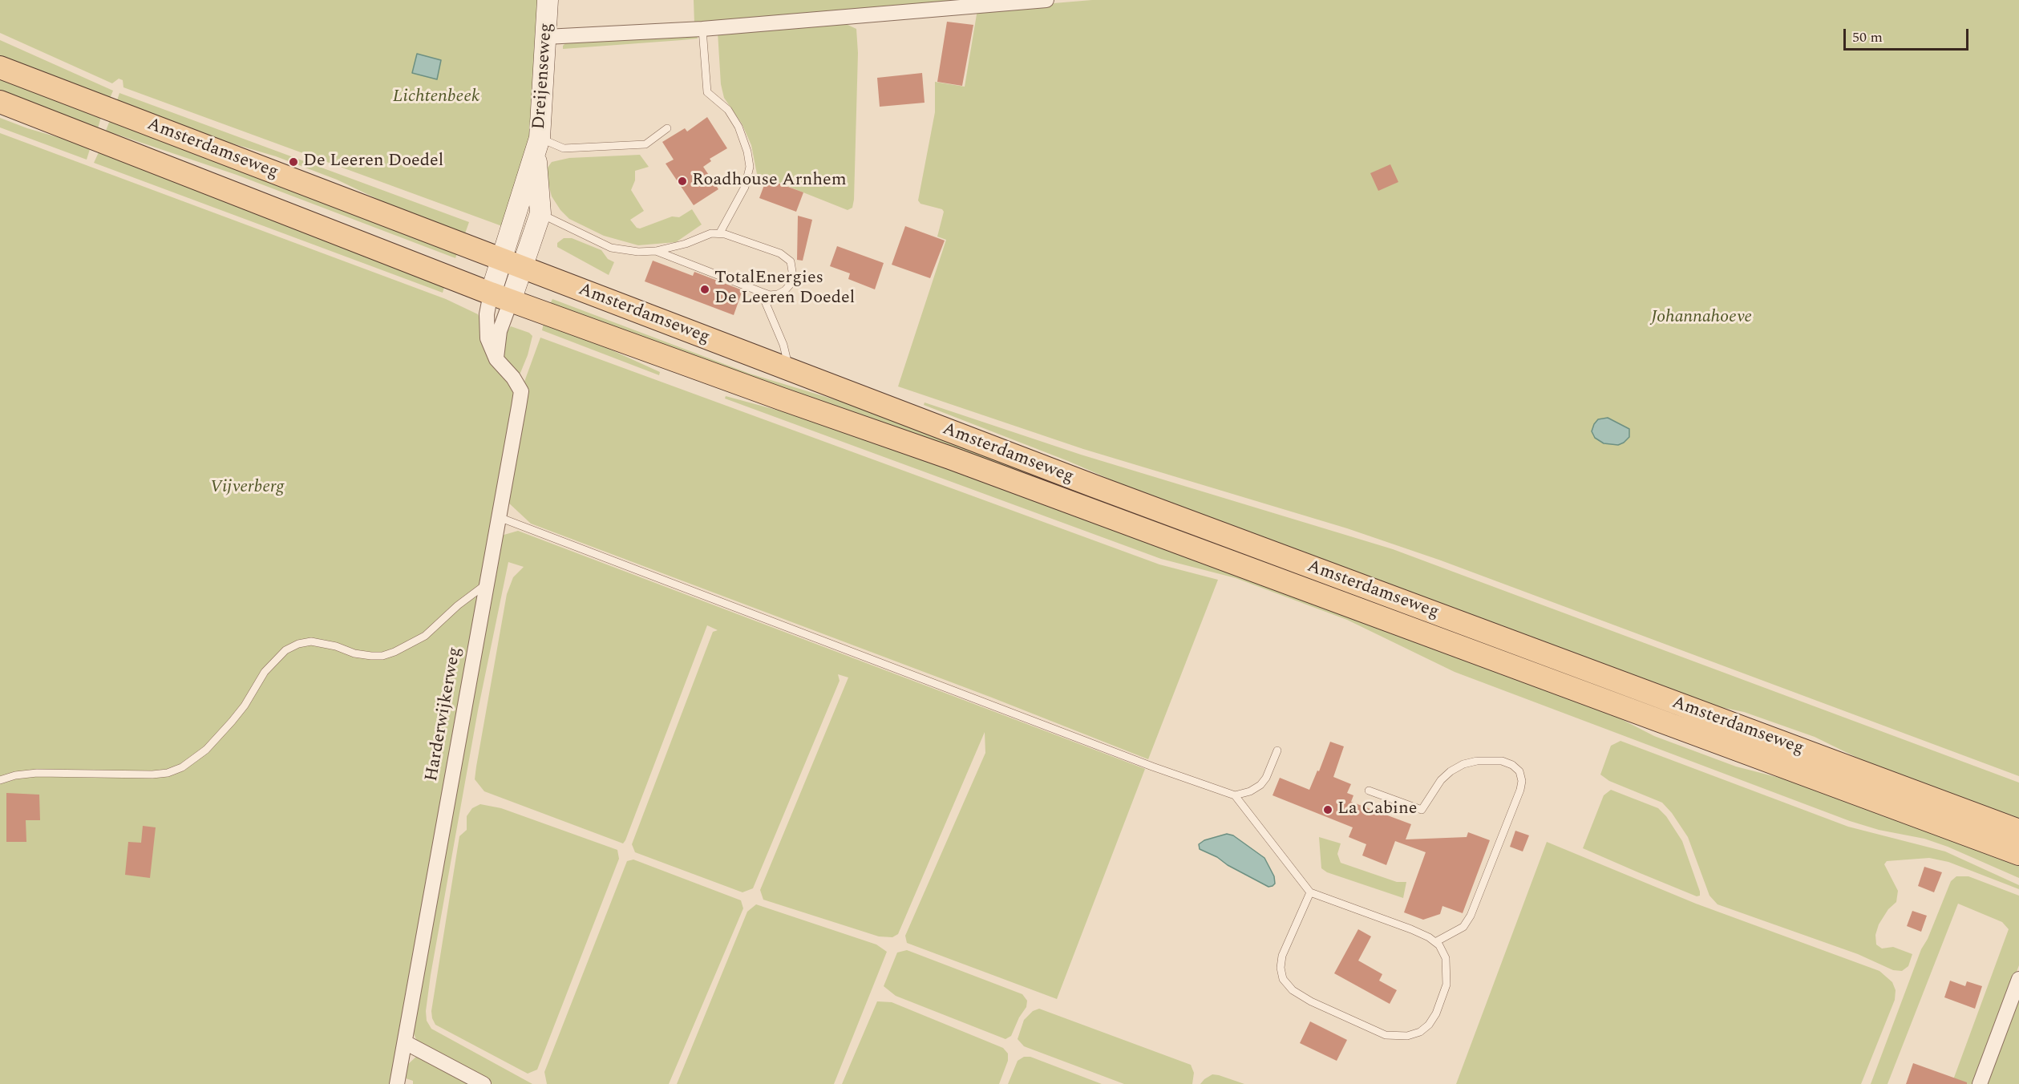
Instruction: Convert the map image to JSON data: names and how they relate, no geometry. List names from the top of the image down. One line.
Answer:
{"streets":{"main road":["Dreijenseweg","Amsterdamseweg"],"street":["Harderwijkerweg"]},"crossings":[["Dreijenseweg","Amsterdamseweg"],["Dreijenseweg","Harderwijkerweg"],["Amsterdamseweg","Harderwijkerweg"]],"parks":["Lichtenbeek","Johannahoeve","Vijverberg"],"places":["De Leeren Doedel","Roadhouse Arnhem","TotalEnergies De Leeren Doedel","La Cabine"],"scale_bar":"50 m"}
